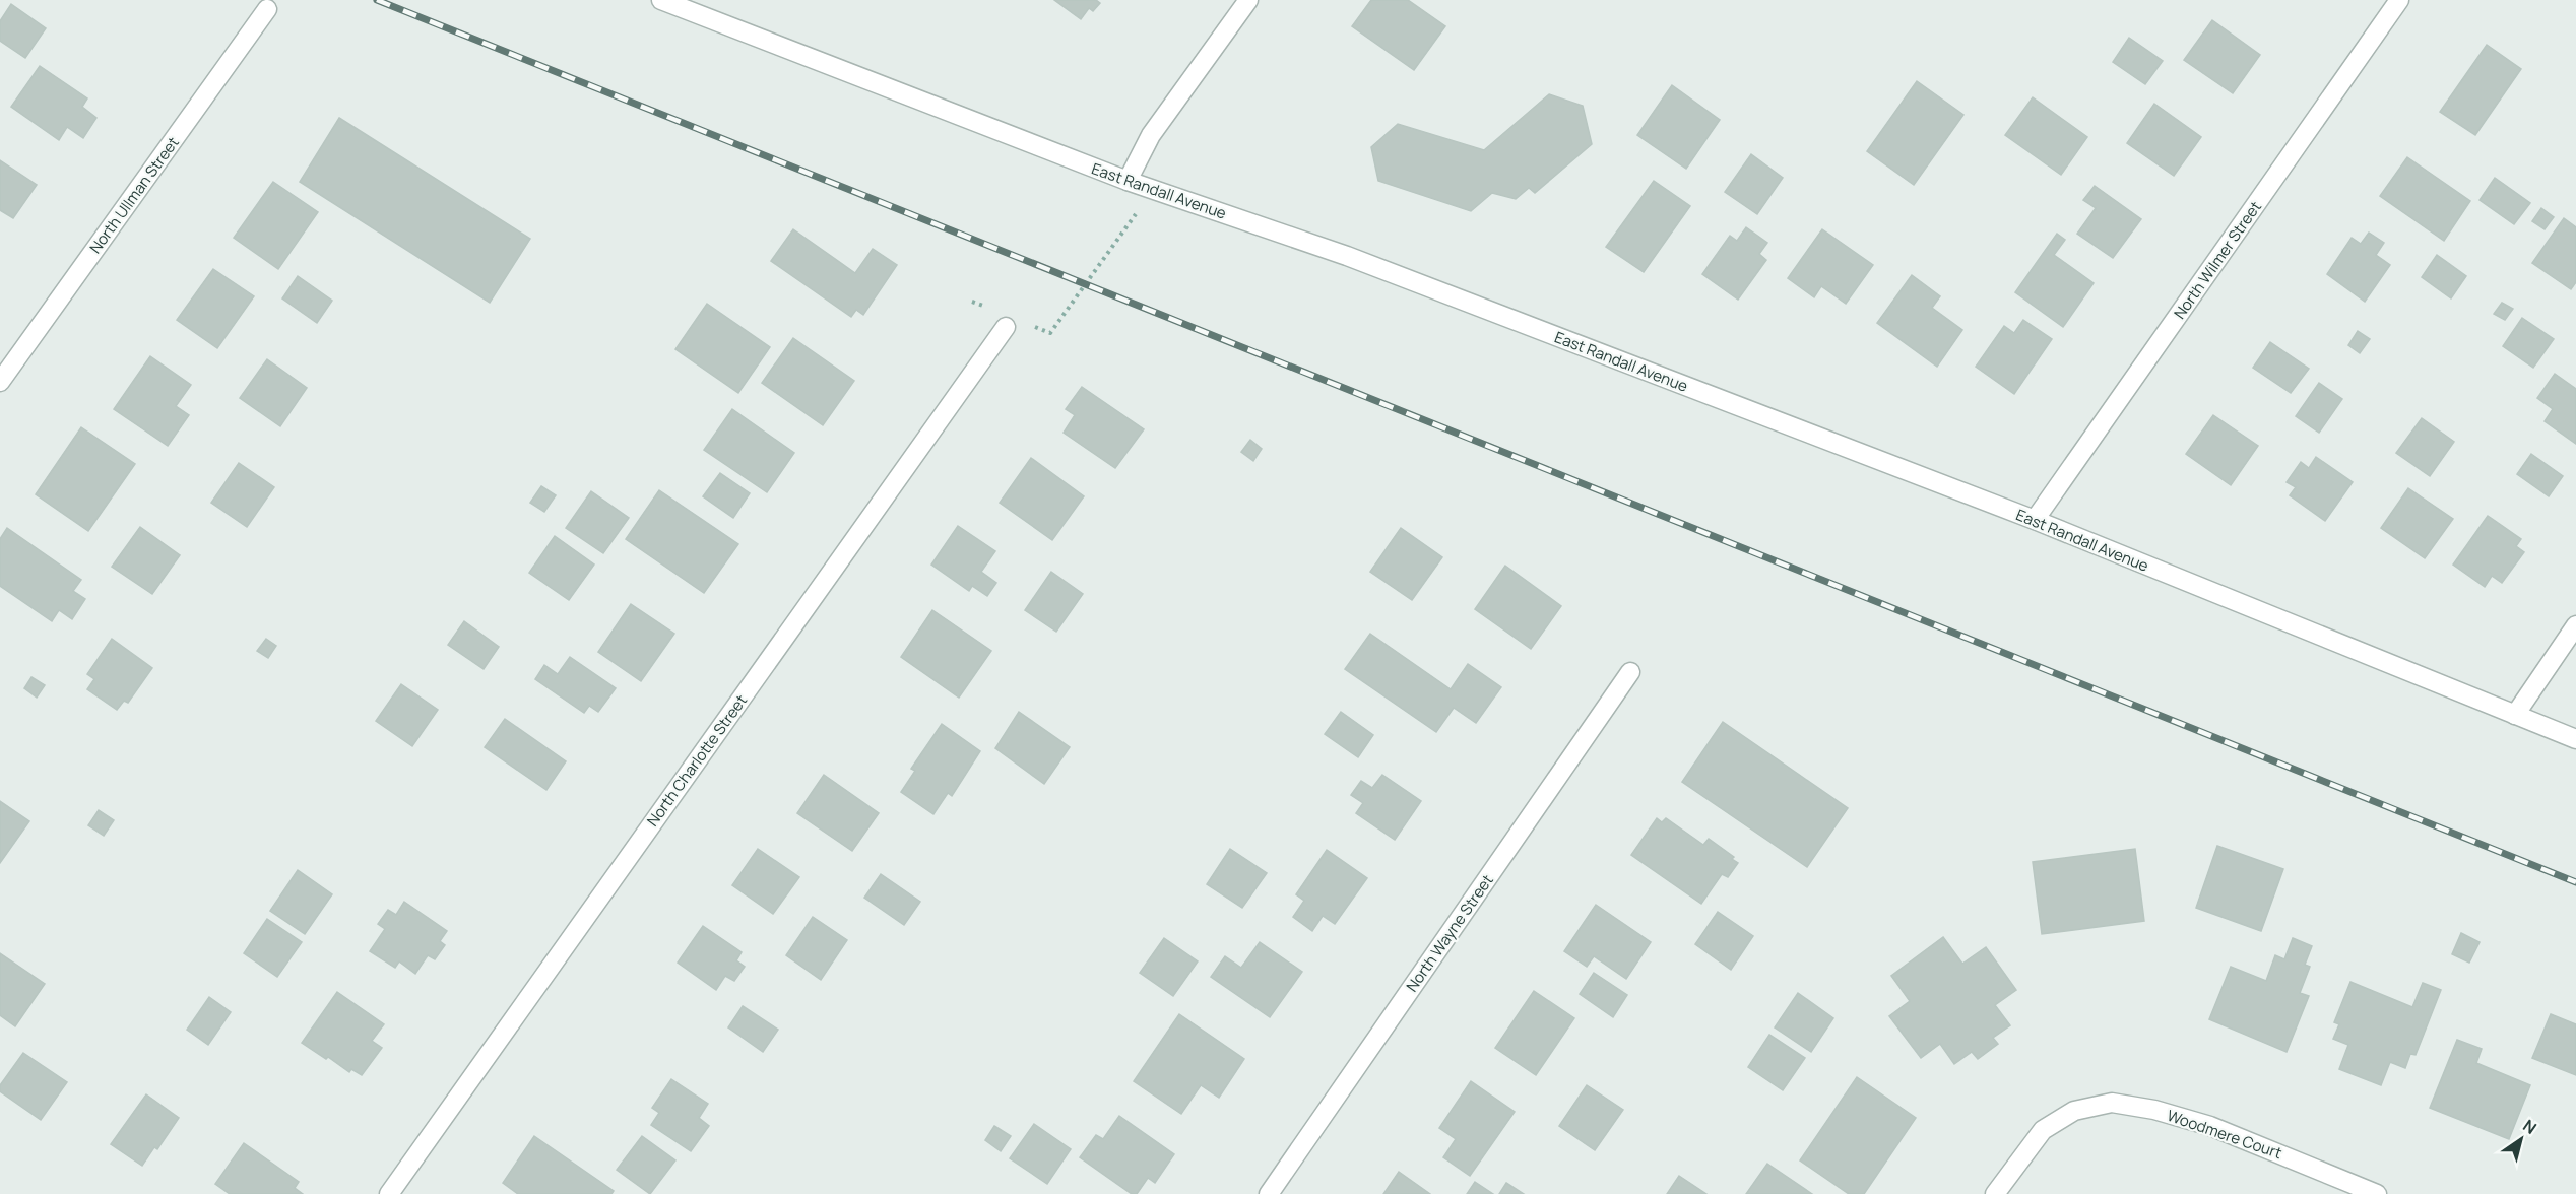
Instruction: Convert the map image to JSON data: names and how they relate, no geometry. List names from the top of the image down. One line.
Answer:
{"streets":{"street":["East Randall Avenue","North Ullman Street","North Wilmer Street","North Charlotte Street","North Wayne Street","Woodmere Court"]},"crossings":[["East Randall Avenue","North Wilmer Street"]],"north":"top right"}
